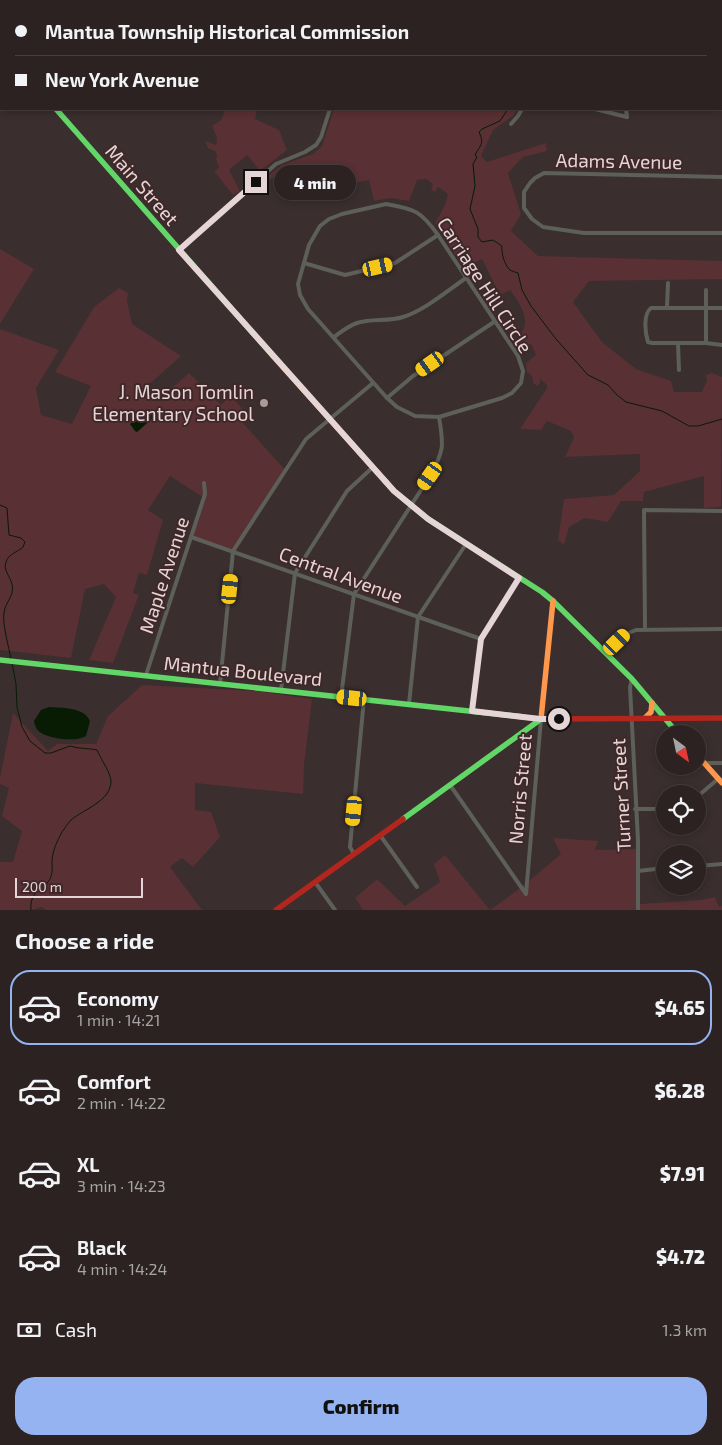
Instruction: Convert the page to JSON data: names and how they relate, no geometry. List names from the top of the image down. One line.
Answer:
{"streets":{"main road":["Main Street","Mantua Boulevard","Norris Street"],"street":["Adams Avenue","Carriage Hill Circle","Maple Avenue","Central Avenue","Turner Street"]},"crossings":[["Main Street","Mantua Boulevard"],["Main Street","Norris Street"],["Main Street","Turner Street"],["Maple Avenue","Central Avenue"],["Maple Avenue","Mantua Boulevard"],["Mantua Boulevard","Norris Street"],["Mantua Boulevard","Turner Street"]],"places":["J. Mason Tomlin Elementary School"],"scale_bar":"200 m","north":"bottom right","page":{"banner":["Mantua Township Historical Commission","New York Avenue"],"bubble":"4 min","scale":"200 m","heading":"Choose a ride","list":[{"name":"Economy","note":"1 min · 14:21","value":"$4.65"},{"name":"Comfort","note":"2 min · 14:22","value":"$6.28"},{"name":"XL","note":"3 min · 14:23","value":"$7.91"},{"name":"Black","note":"4 min · 14:24","value":"$4.72"}],"pay":["Cash","1.3 km"],"buttons":"Confirm"}}
